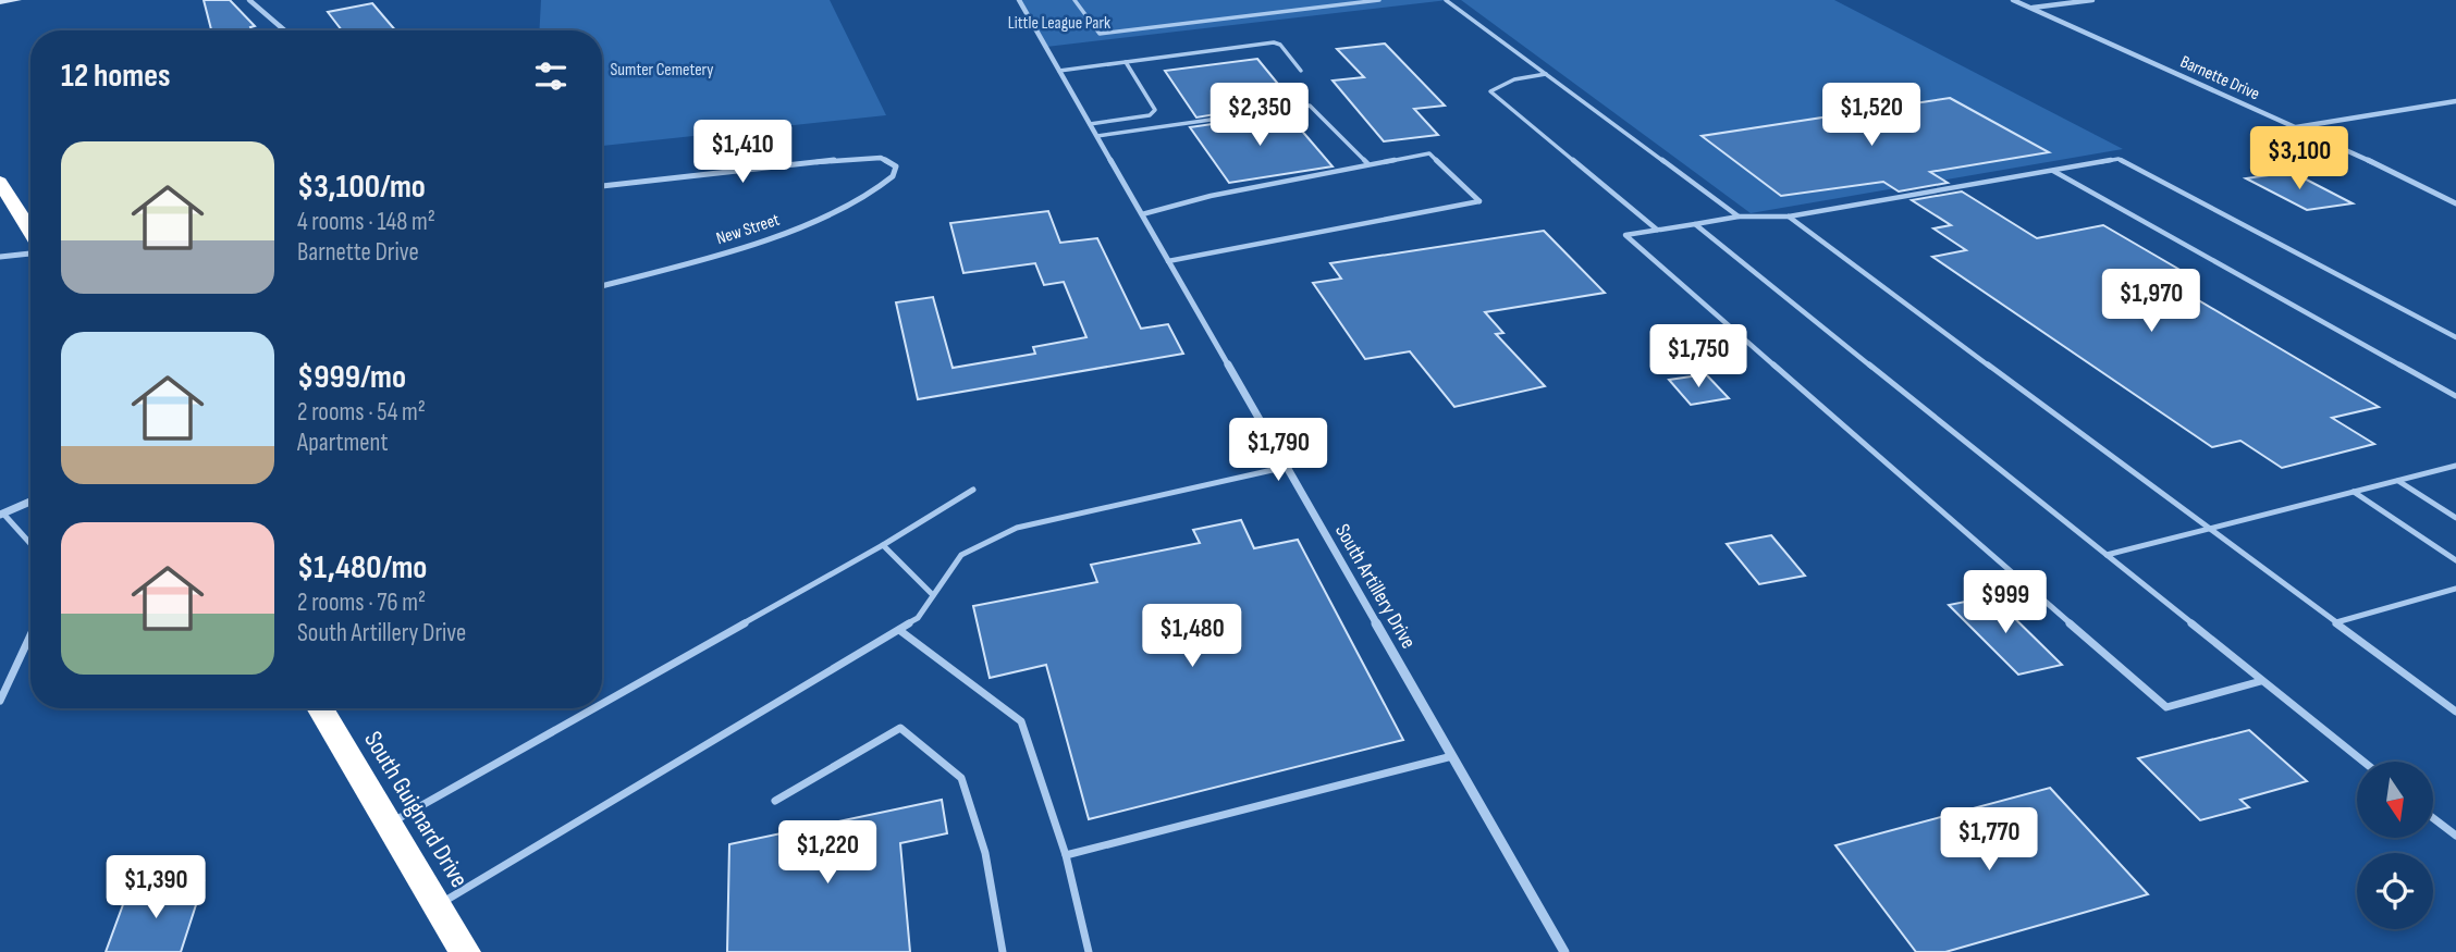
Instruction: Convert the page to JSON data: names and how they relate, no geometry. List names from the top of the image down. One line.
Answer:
{"streets":{"highway":["South Guignard Drive"],"street":["Barnette Drive","New Street","South Artillery Drive"]},"parks":["Little League Park","Sumter Cemetery"],"north":"bottom","page":{"heading":"12 homes","price":["$2,350","$1,520","$1,410","$3,100","$1,970","$1,750","$1,790","$999","$1,480","$1,770","$1,220","$1,390"],"list":[{"name":"$3,100/mo","note":"4 rooms · 148 m² · Barnette Drive"},{"name":"$999/mo","note":"2 rooms · 54 m² · Apartment"},{"name":"$1,480/mo","note":"2 rooms · 76 m² · South Artillery Drive"}]}}
